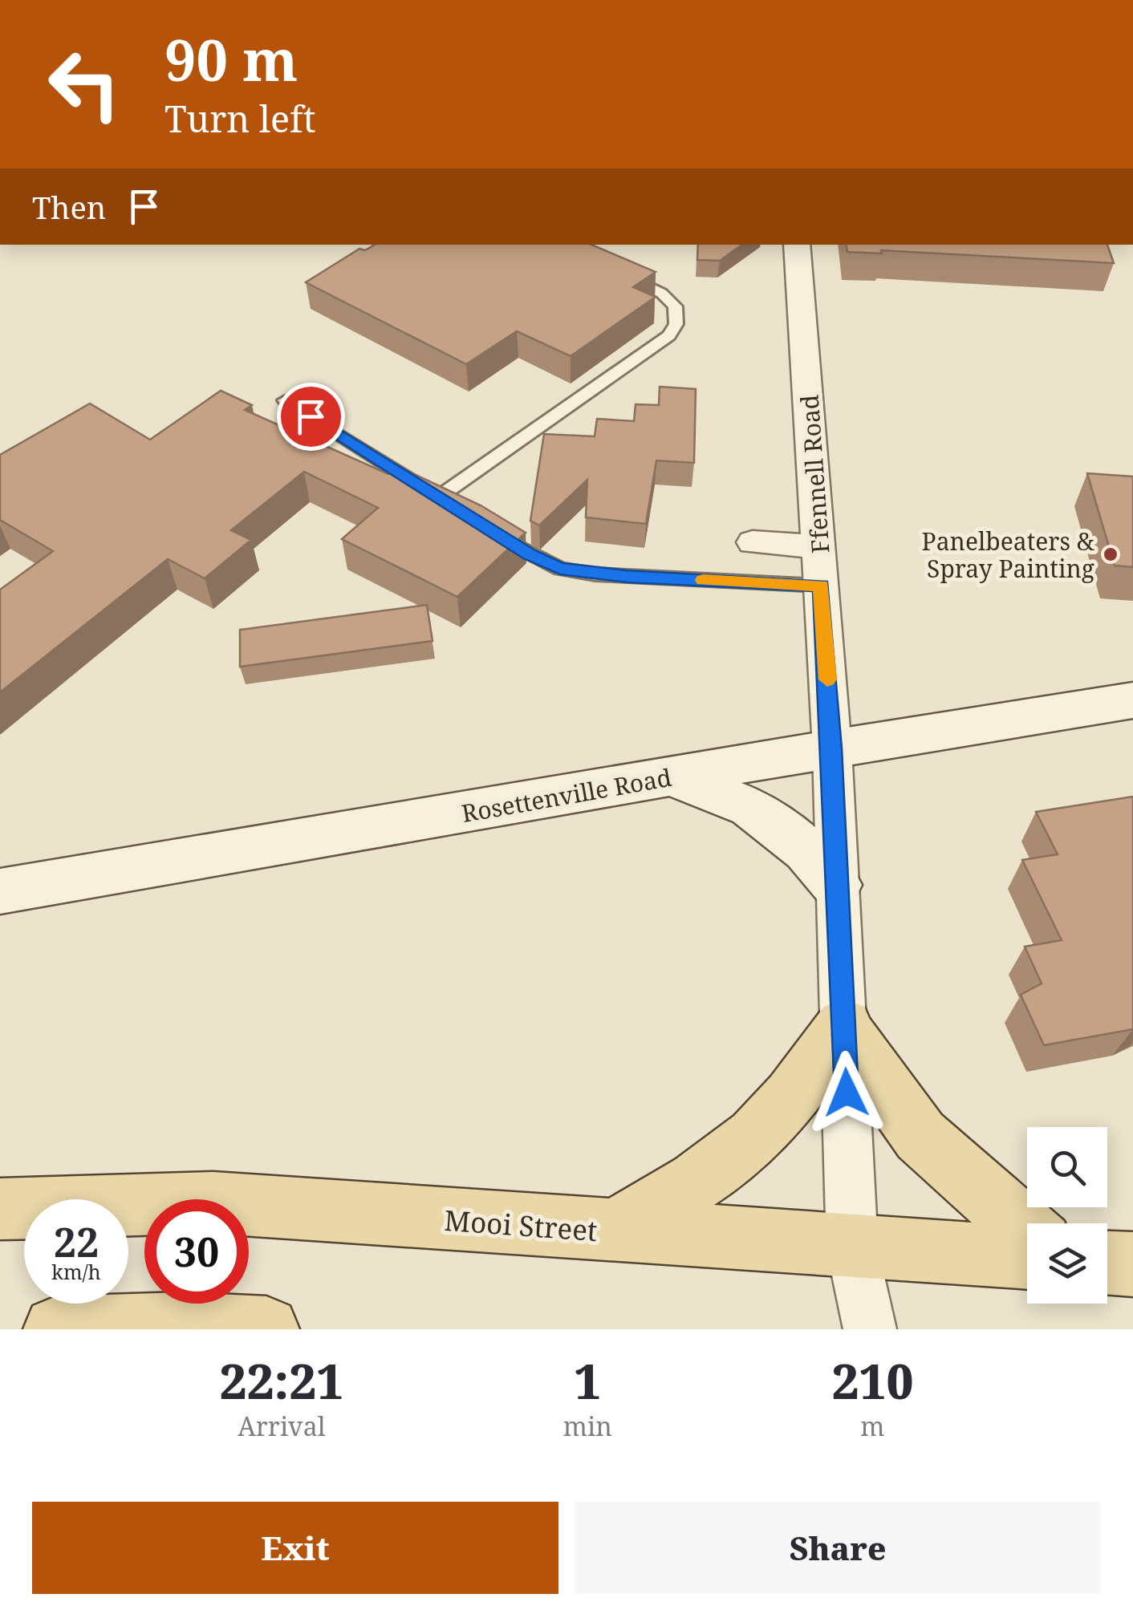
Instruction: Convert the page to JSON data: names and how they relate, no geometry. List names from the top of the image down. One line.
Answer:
{"streets":{"main road":["Rosettenville Road","Mooi Street"],"street":["Ffennell Road"]},"crossings":[["Ffennell Road","Rosettenville Road"],["Ffennell Road","Mooi Street"]],"places":["Panelbeaters & Spray Painting"],"page":{"turn":["90 m","Turn left"],"then":"Then","speed":"22 km/h","limit":"30","eta":["22:21","Arrival","1","min","210","m"],"buttons":["Exit","Share"]}}
